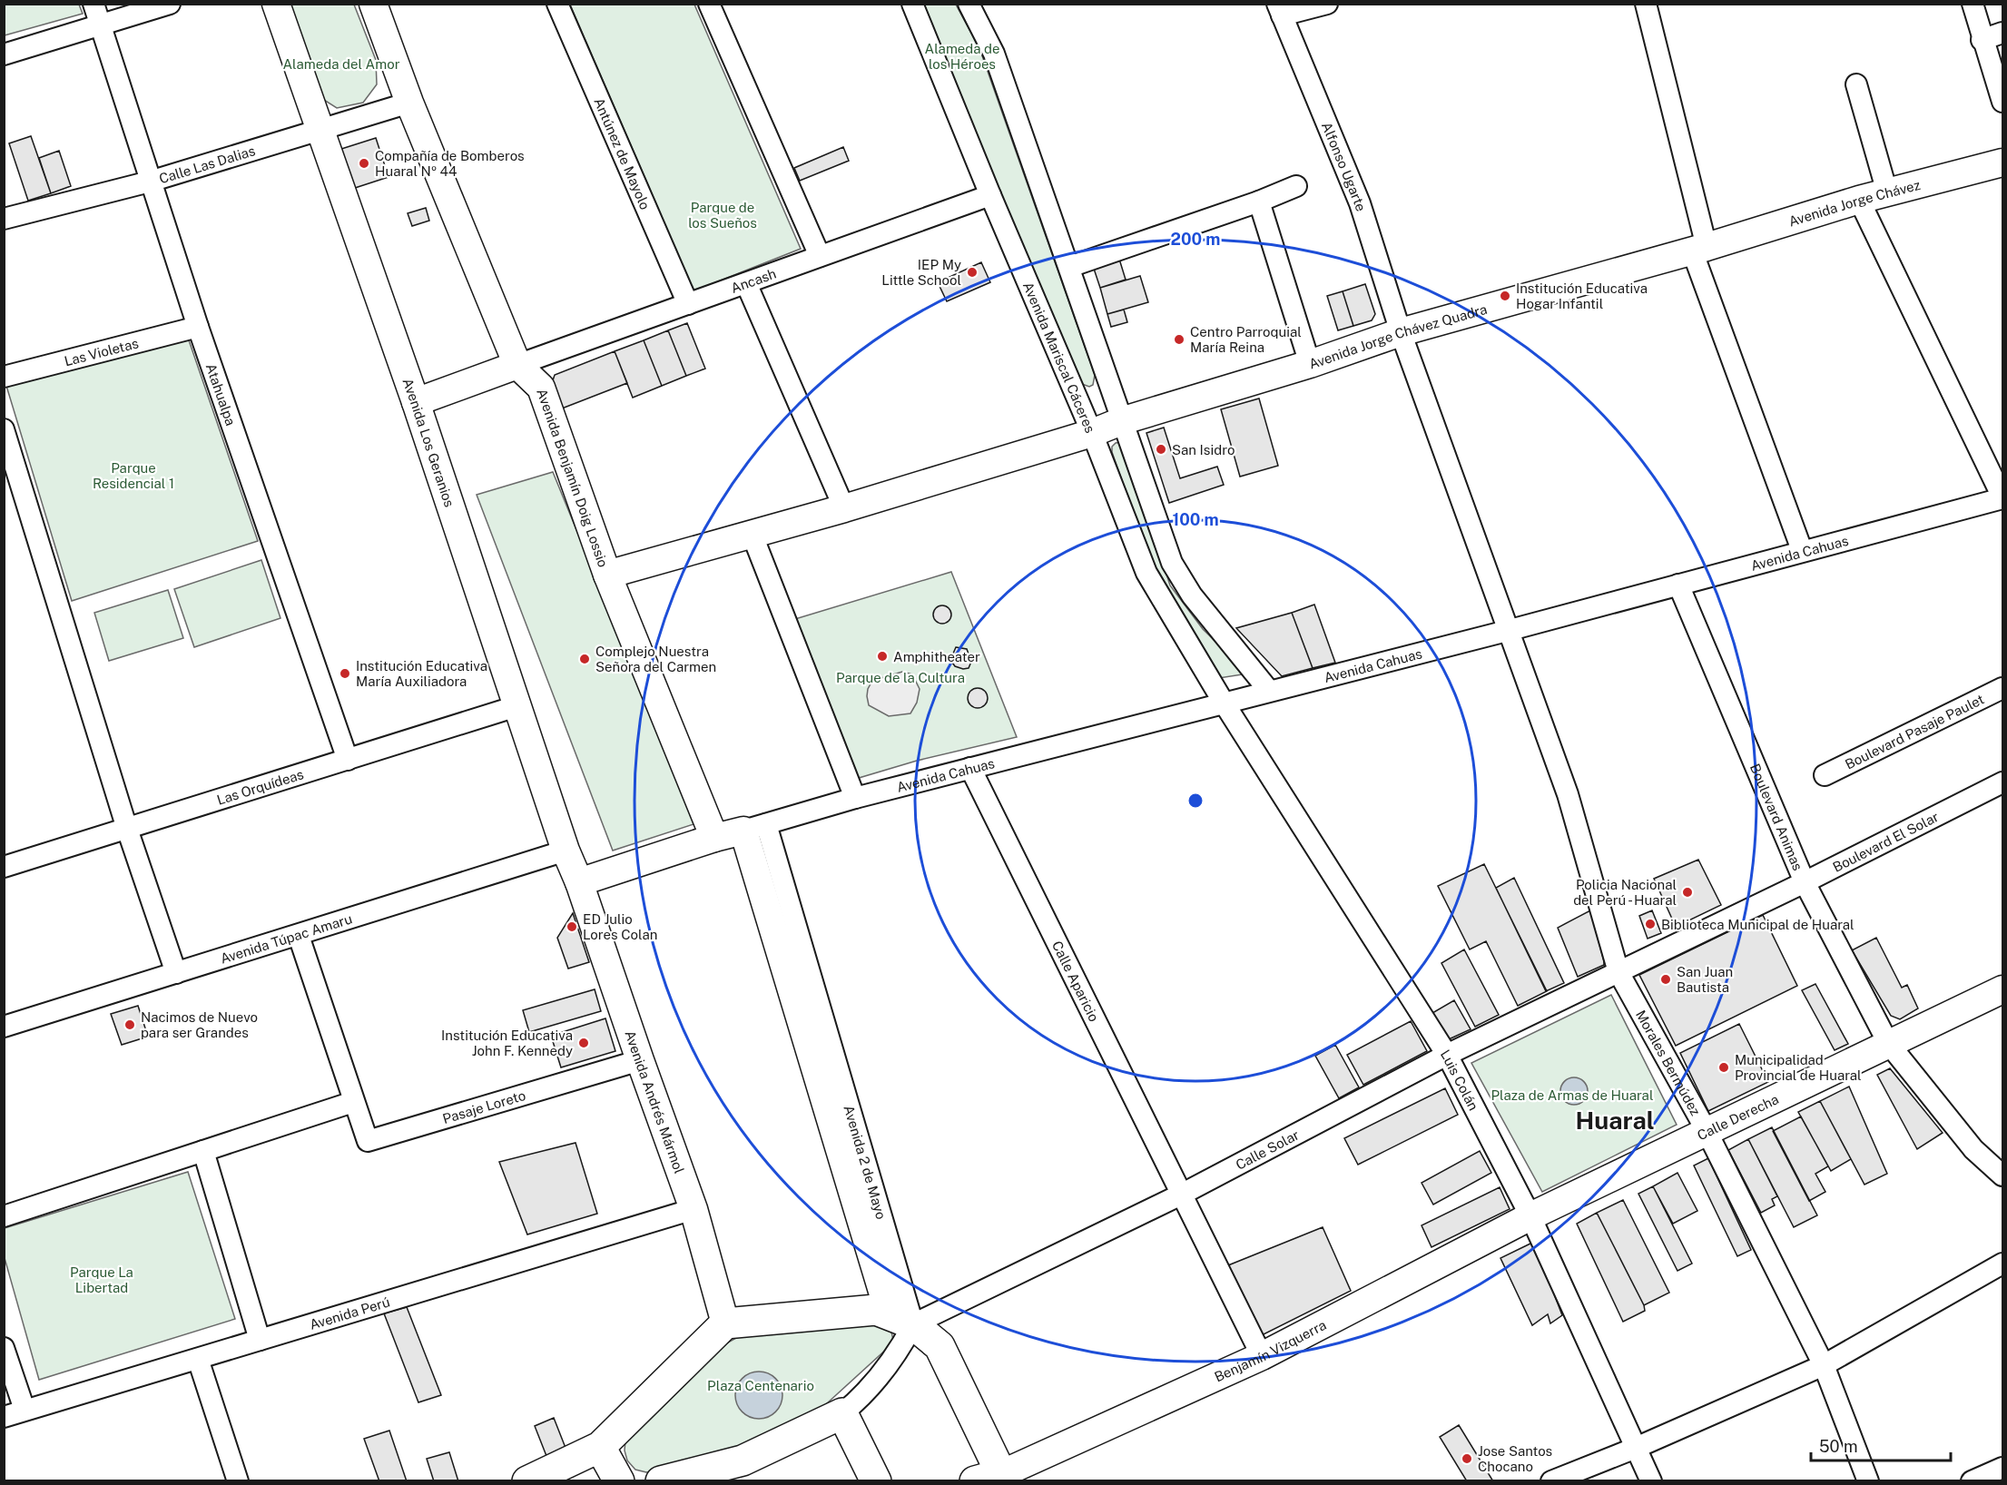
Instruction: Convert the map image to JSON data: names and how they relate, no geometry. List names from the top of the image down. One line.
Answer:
{"streets":{"main road":["Avenida Jorge Chávez","Avenida Jorge Chávez Quadra","Avenida Los Geranios","Avenida Benjamín Doig Lossio","Avenida Andrés Mármol","Calle Derecha","Avenida 2 de Mayo","Benjamín Vizquerra"],"street":["Antúnez de Mayolo","Calle Las Dalias","Alfonso Ugarte","Ancash","Las Violetas","Avenida Mariscal Cáceres","Atahualpa","Avenida Cahuas","Boulevard Pasaje Paulet","Las Orquídeas","Boulevard Animas","Boulevard El Solar","Avenida Túpac Amaru","Calle Aparicio","Morales Bermúdez","Luis Colán","Pasaje Loreto","Calle Solar","Avenida Perú"]},"crossings":[["Antúnez de Mayolo","Ancash"],["Calle Las Dalias","Atahualpa"],["Calle Las Dalias","Avenida Los Geranios"],["Calle Las Dalias","Avenida Benjamín Doig Lossio"],["Alfonso Ugarte","Avenida Jorge Chávez Quadra"],["Alfonso Ugarte","Avenida Cahuas"],["Alfonso Ugarte","Morales Bermúdez"],["Avenida Jorge Chávez","Avenida Jorge Chávez Quadra"],["Ancash","Avenida Mariscal Cáceres"],["Ancash","Avenida Benjamín Doig Lossio"],["Avenida Jorge Chávez Quadra","Avenida Mariscal Cáceres"],["Avenida Jorge Chávez Quadra","Avenida Benjamín Doig Lossio"],["Las Violetas","Atahualpa"],["Avenida Mariscal Cáceres","Avenida Cahuas"],["Avenida Mariscal Cáceres","Luis Colán"],["Atahualpa","Las Orquídeas"],["Avenida Los Geranios","Las Orquídeas"],["Avenida Los Geranios","Avenida Túpac Amaru"],["Avenida Los Geranios","Avenida Andrés Mármol"],["Avenida Cahuas","Boulevard Animas"],["Avenida Cahuas","Calle Aparicio"],["Avenida Cahuas","Morales Bermúdez"],["Avenida Cahuas","Luis Colán"],["Avenida Cahuas","Avenida 2 de Mayo"],["Boulevard Animas","Boulevard El Solar"],["Boulevard Animas","Calle Derecha"],["Boulevard El Solar","Morales Bermúdez"],["Boulevard El Solar","Calle Solar"],["Calle Aparicio","Calle Solar"],["Calle Aparicio","Benjamín Vizquerra"],["Morales Bermúdez","Calle Derecha"],["Morales Bermúdez","Calle Solar"],["Luis Colán","Calle Derecha"],["Luis Colán","Calle Solar"],["Luis Colán","Benjamín Vizquerra"],["Avenida Andrés Mármol","Pasaje Loreto"],["Avenida Andrés Mármol","Avenida Perú"],["Calle Derecha","Benjamín Vizquerra"],["Calle Solar","Avenida 2 de Mayo"]],"districts":["Huaral"],"parks":["Alameda de los Héroes","Alameda del Amor","Parque de los Sueños","Parque Residencial 1","Parque de la Cultura","Plaza de Armas de Huaral","Parque La Libertad","Plaza Centenario"],"places":["Compañía de Bomberos Huaral Nº 44","IEP My Little School","Institución Educativa Hogar Infantil","Centro Parroquial María Reina","San Isidro","Amphitheater","Complejo Nuestra Señora del Carmen","Institución Educativa María Auxiliadora","Policia Nacional del Perú - Huaral","Biblioteca Municipal de Huaral","ED Julio Lores Colan","San Juan Bautista","Nacimos de Nuevo para ser Grandes","Institución Educativa John F. Kennedy","Municipalidad Provincial de Huaral","Jose Santos Chocano"],"scale_bar":"50 m","rings":["200 m","100 m"]}
